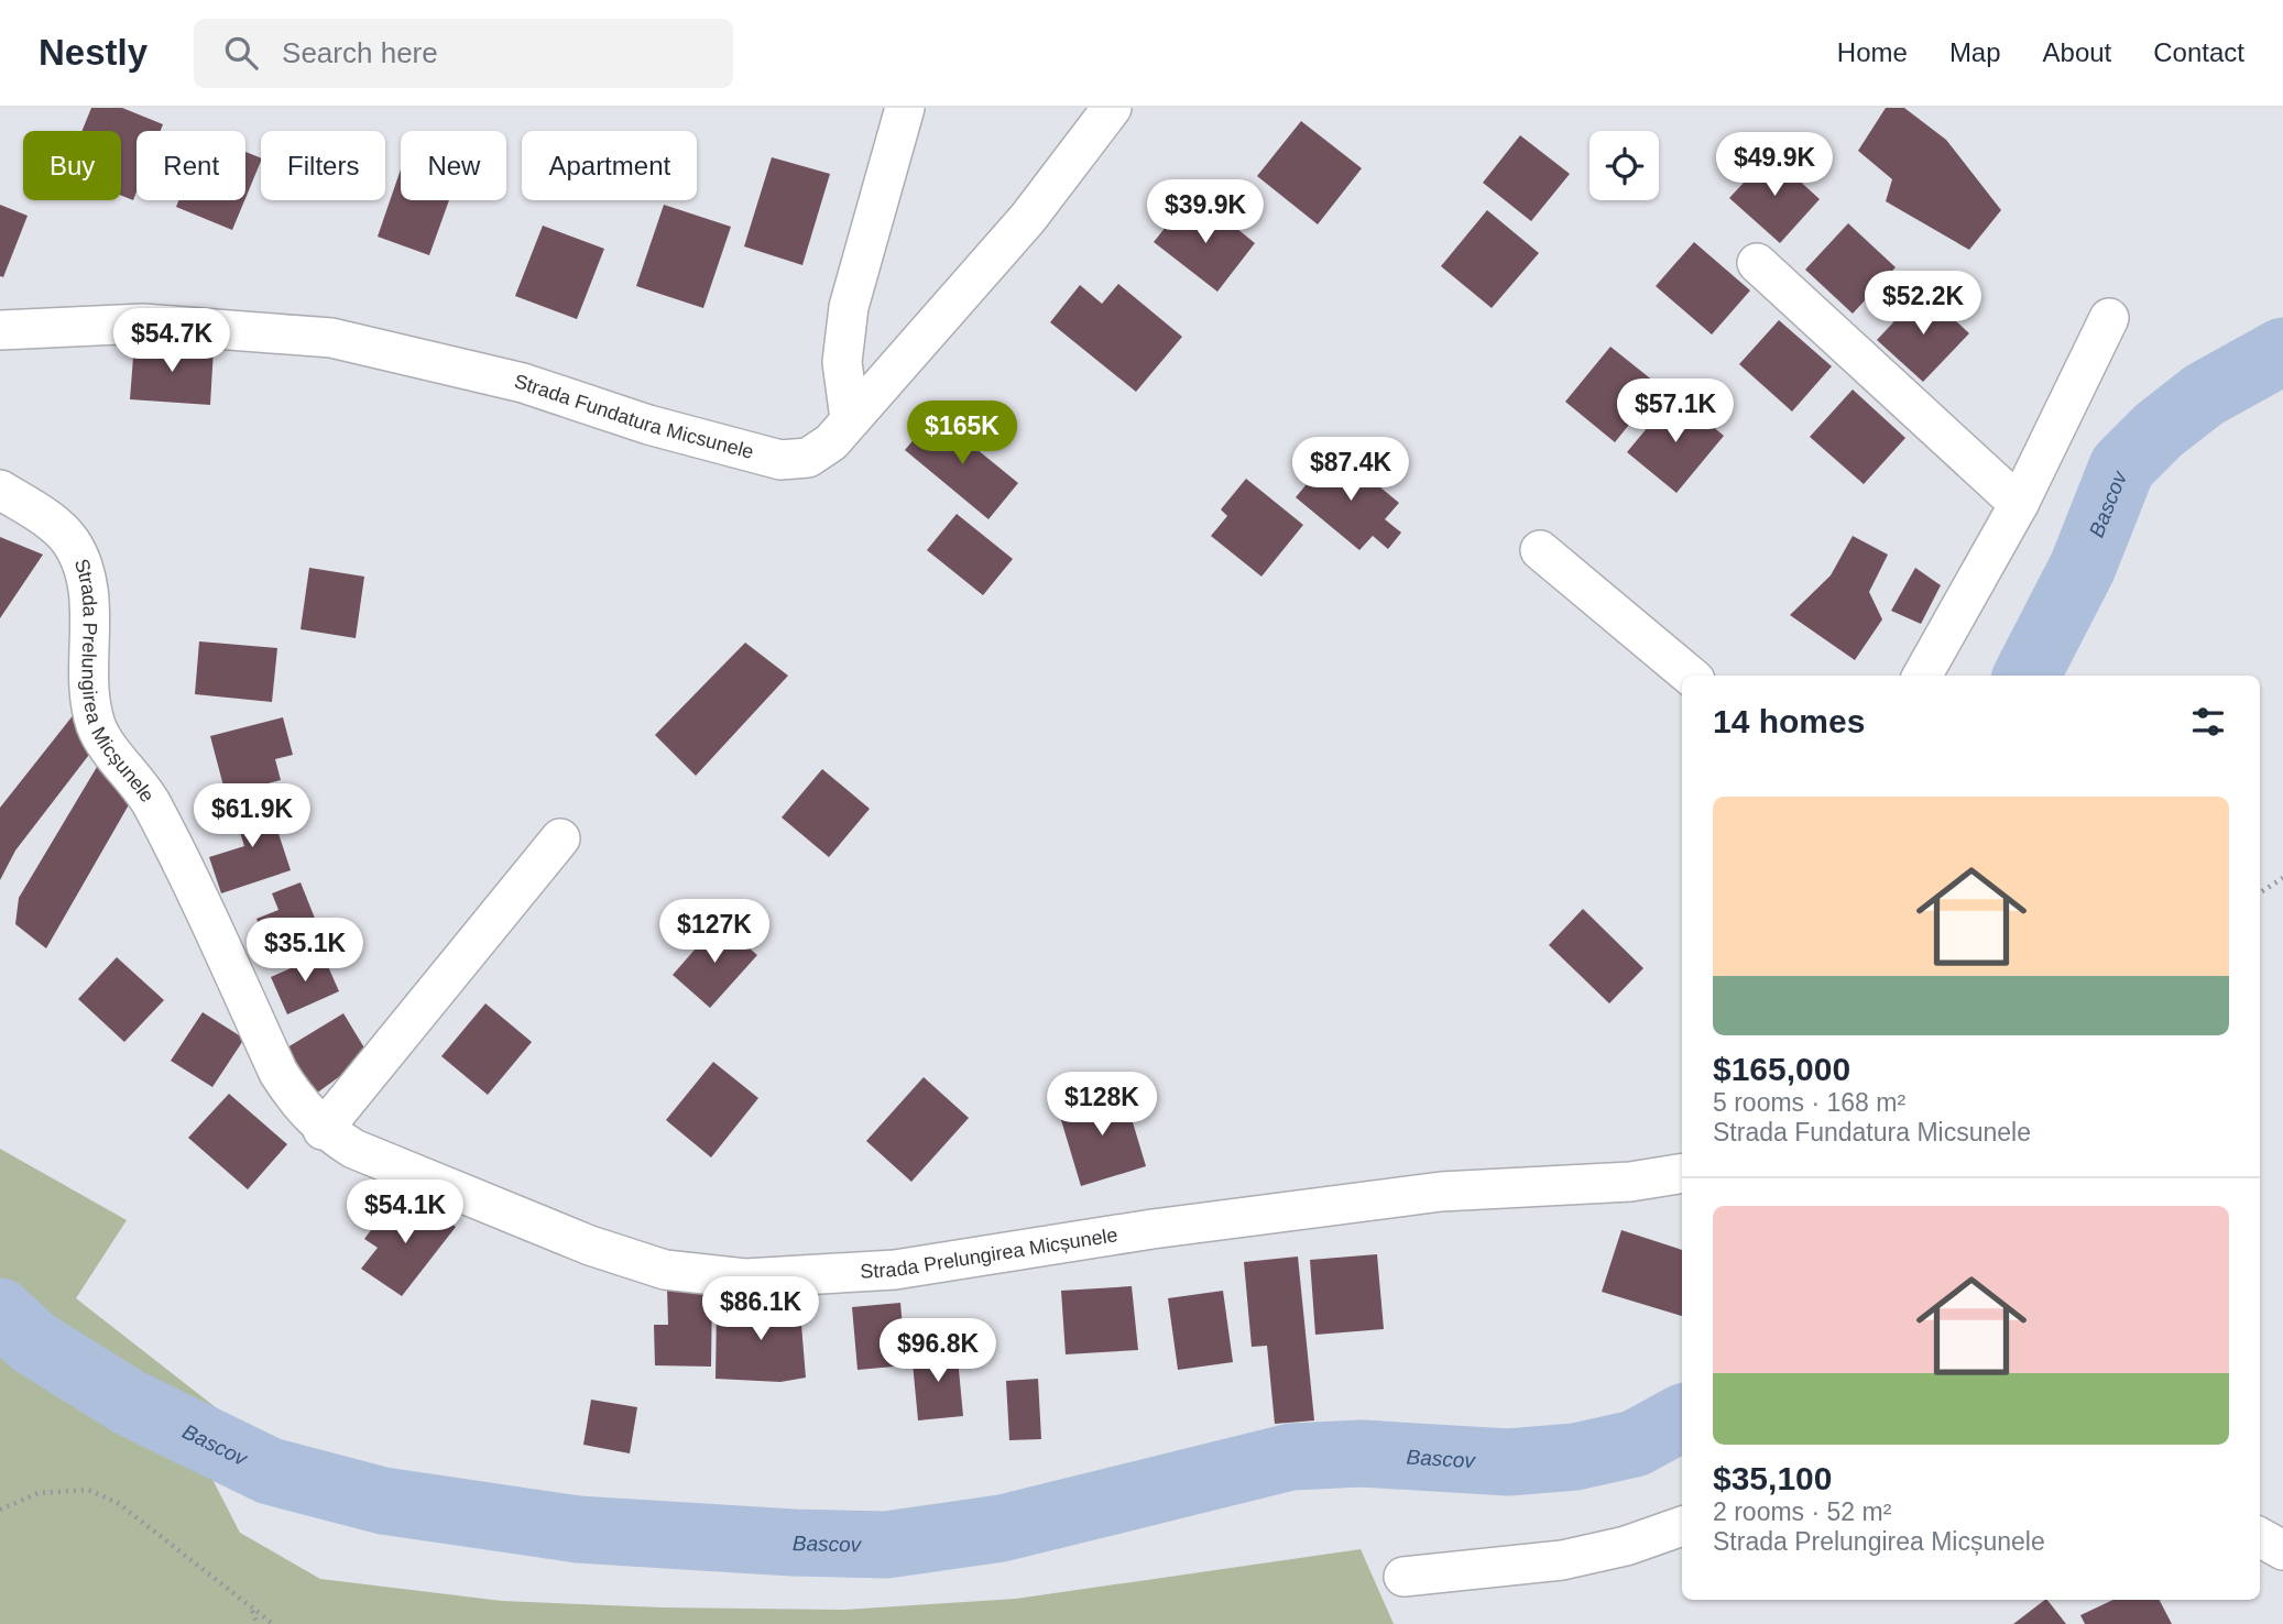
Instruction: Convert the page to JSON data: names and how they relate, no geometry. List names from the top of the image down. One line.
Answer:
{"streets":{"street":["Strada Fundatura Micsunele","Strada Prelungirea Micșunele"]},"water":["Bascov"],"page":{"header":"Nestly","search":"Search here","nav":["Home","Map","About","Contact"],"chip":["Buy","Rent","Filters","New","Apartment"],"price":["$49.9K","$39.9K","$52.2K","$54.7K","$57.1K","$165K","$87.4K","$61.9K","$127K","$35.1K","$128K","$54.1K","$86.1K","$96.8K"],"heading":"14 homes","list":[{"name":"$165,000","note":"5 rooms · 168 m² · Strada Fundatura Micsunele"},{"name":"$35,100","note":"2 rooms · 52 m² · Strada Prelungirea Micșunele"}]}}
